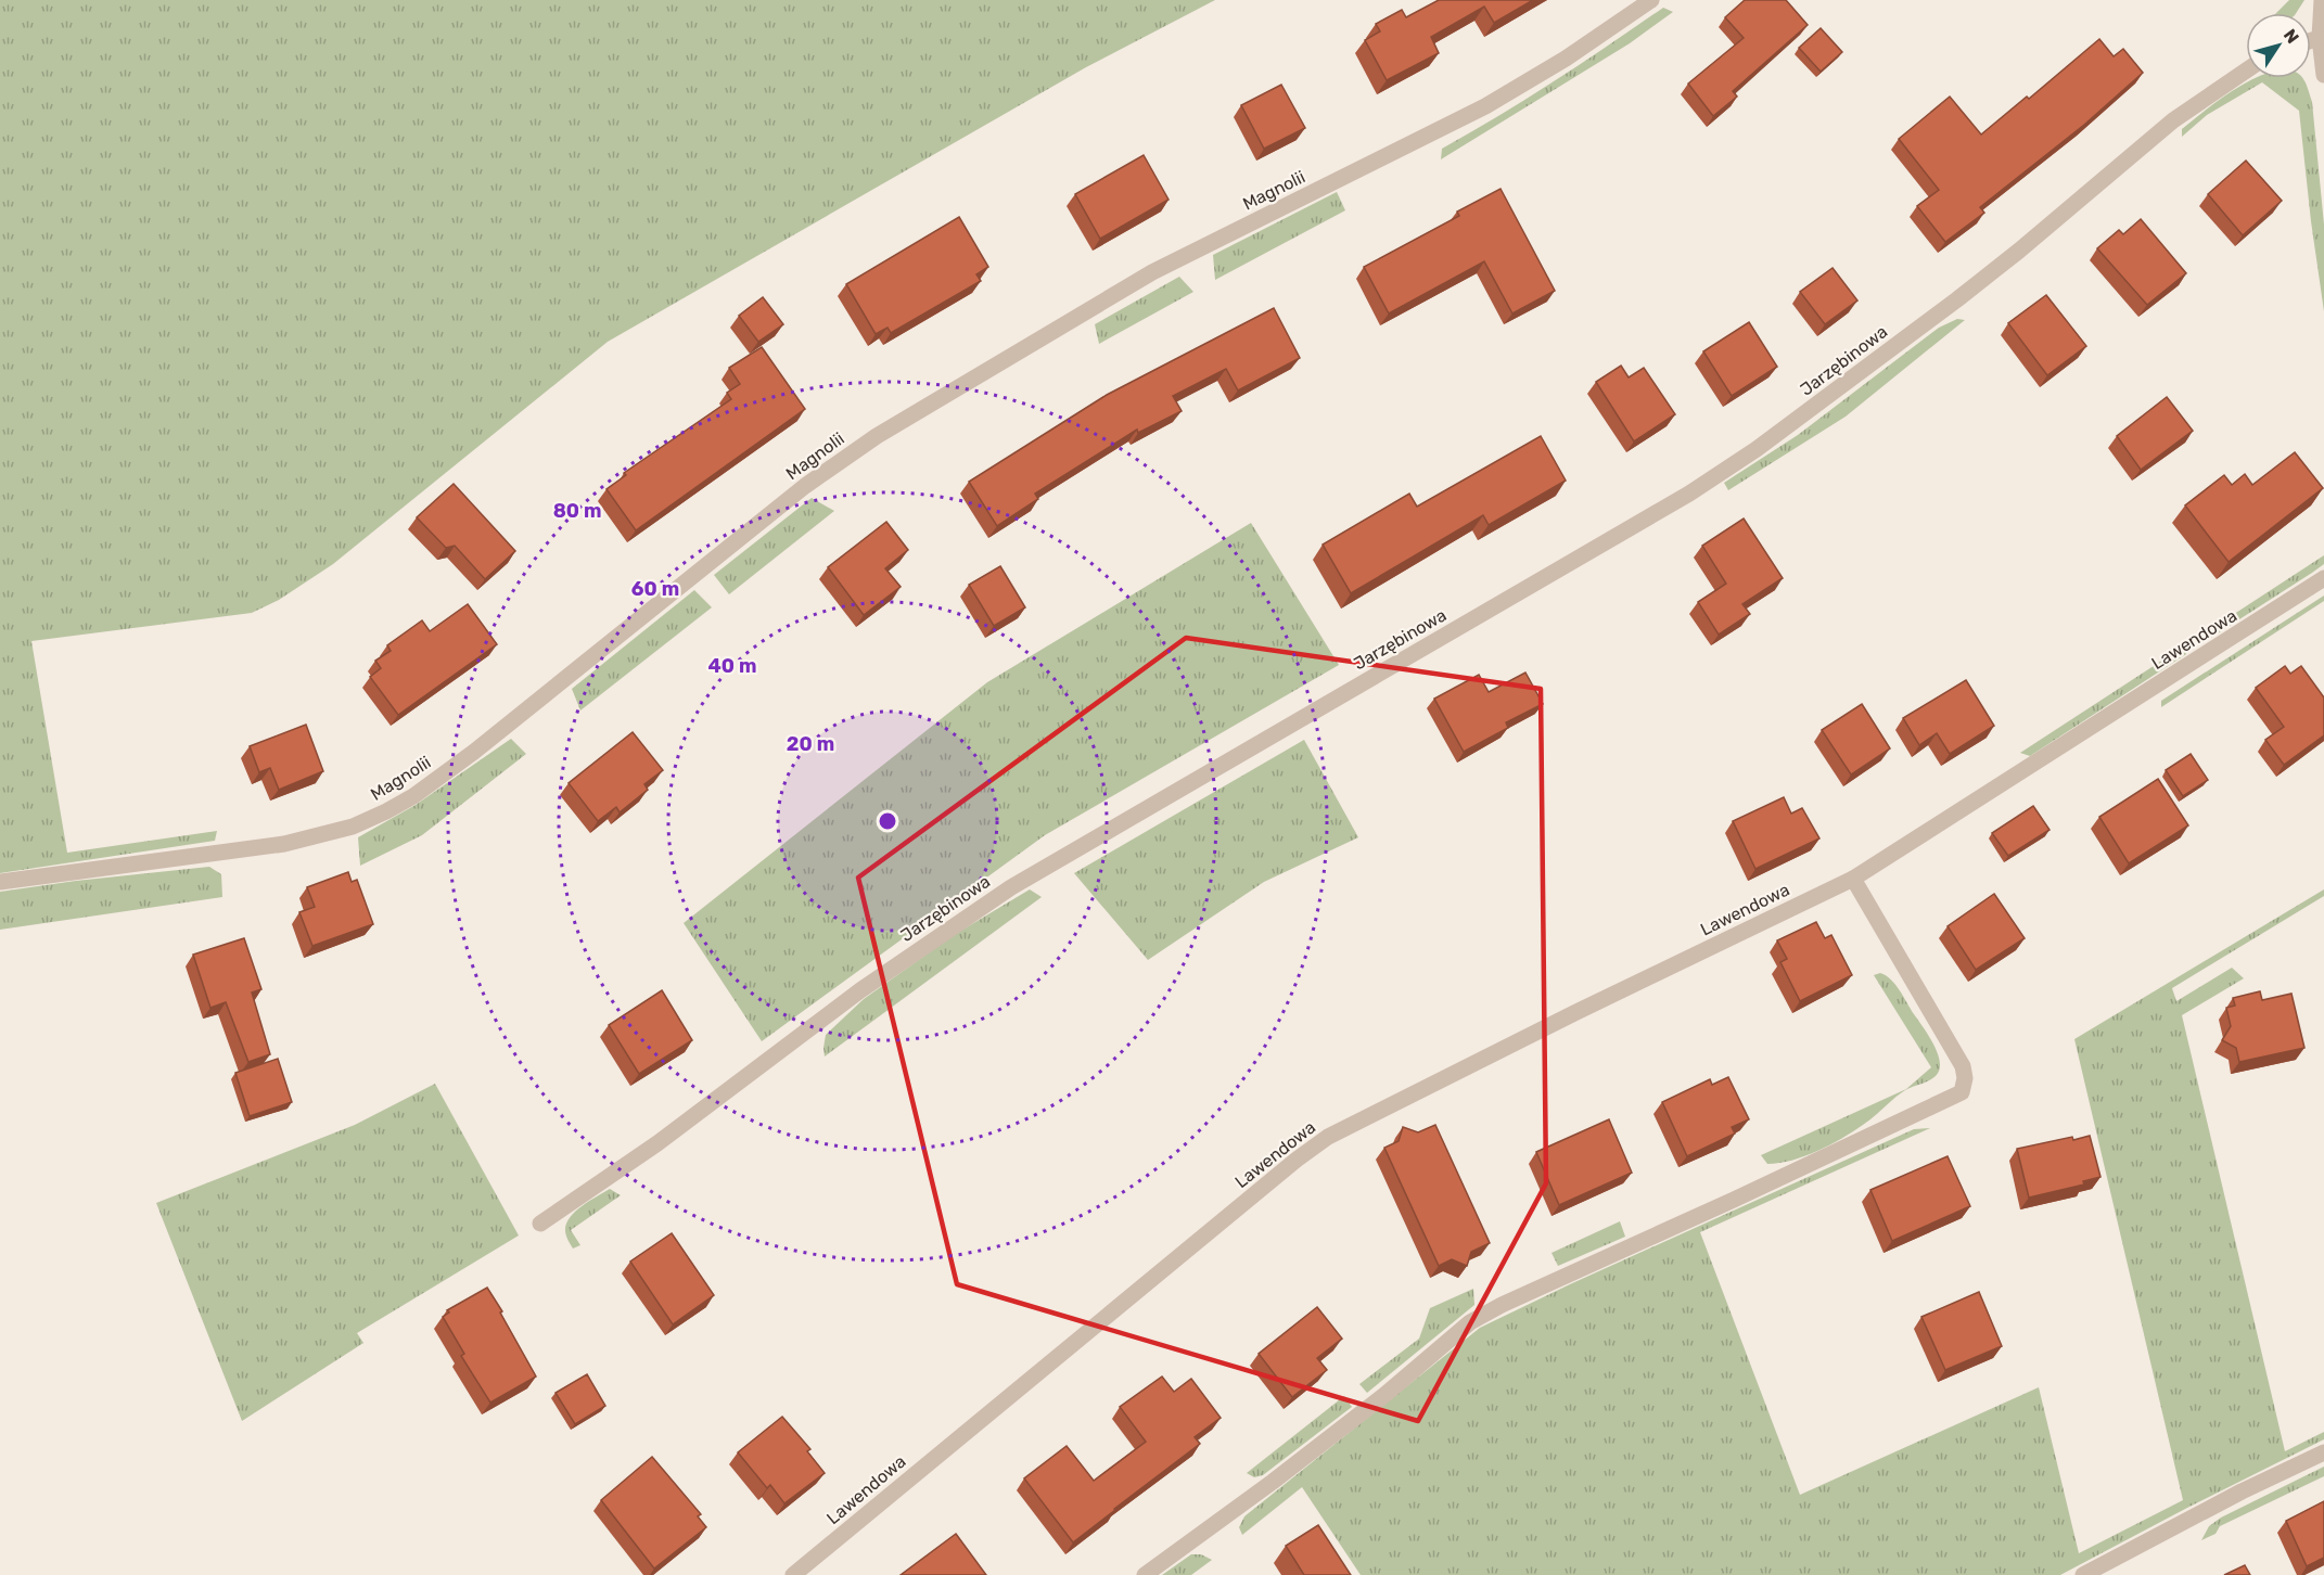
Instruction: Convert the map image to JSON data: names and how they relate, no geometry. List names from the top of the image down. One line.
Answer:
{"streets":{"street":["Magnolii","Jarzębinowa","Lawendowa"]},"north":"top right","rings":["80 m","60 m","40 m","20 m"]}
